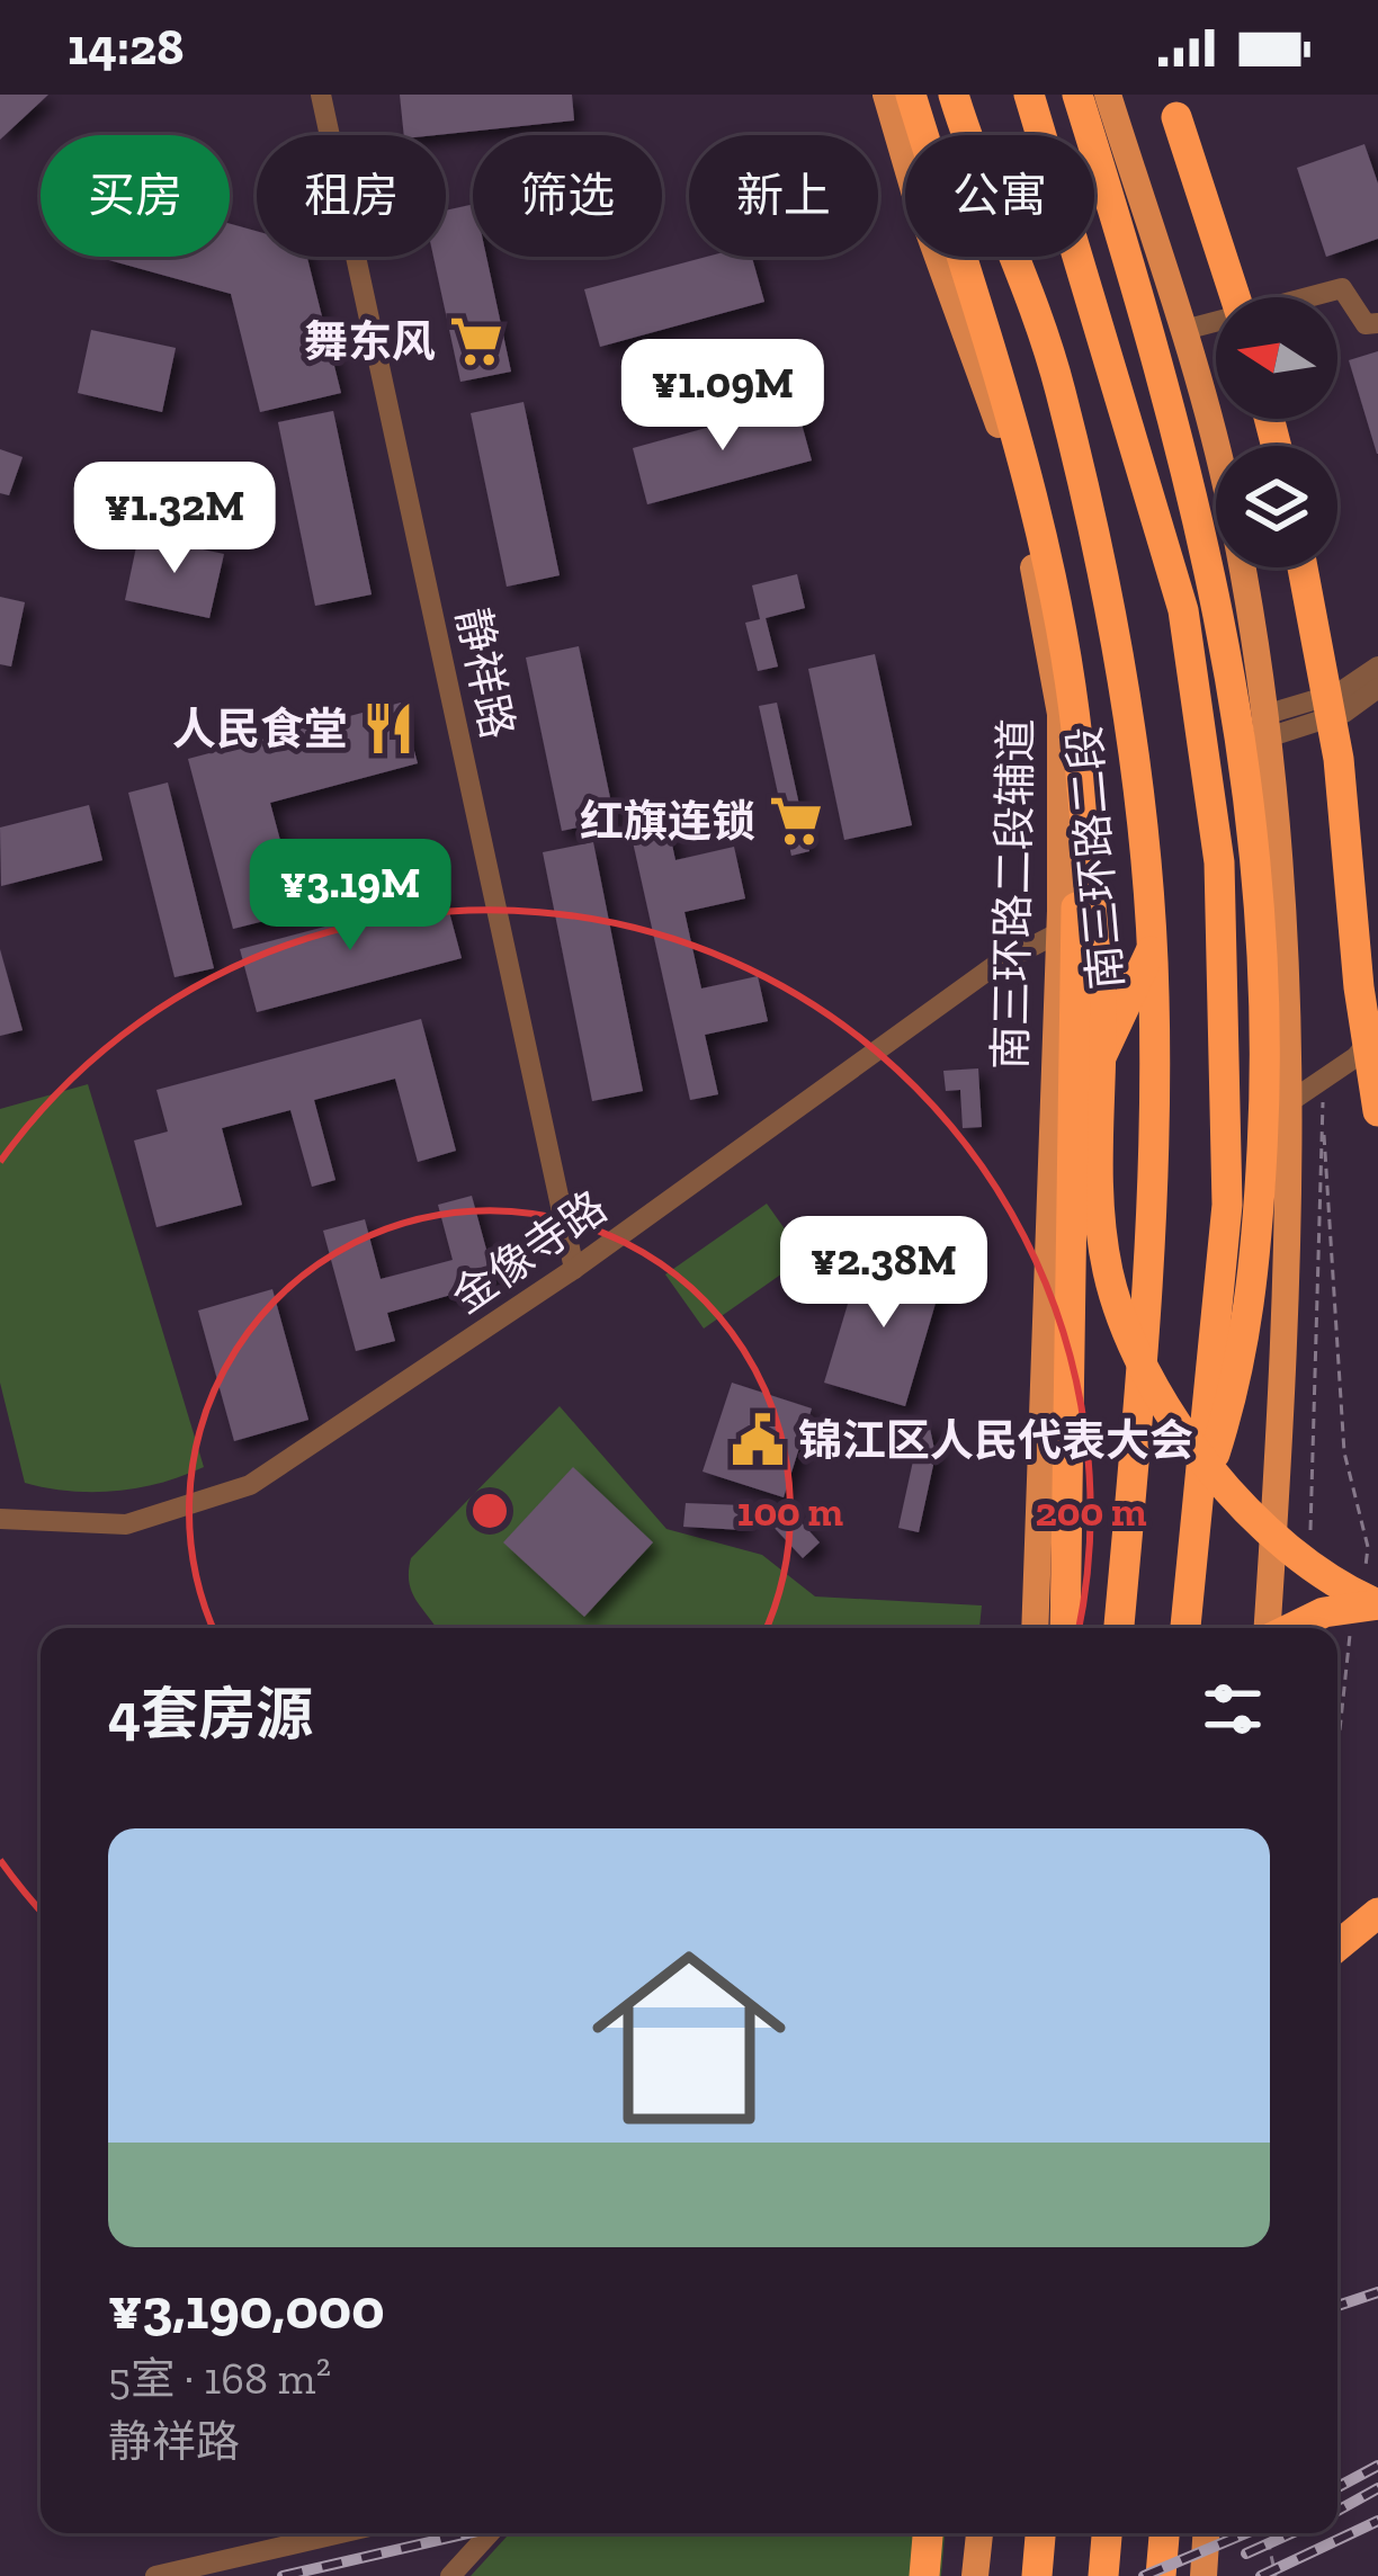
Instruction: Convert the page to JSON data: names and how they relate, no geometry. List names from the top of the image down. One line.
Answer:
{"streets":{"highway":["南三环路二段"],"main road":["南三环路二段辅道"],"street":["静祥路","金像寺路"]},"crossings":[["静祥路","金像寺路"],["南三环路二段辅道","金像寺路"]],"places":{"supermarket":["舞东风","红旗连锁"],"restaurant":["人民食堂"],"public building":["锦江区人民代表大会"]},"north":"left","page":{"status":"14:28","chip":["买房","租房","筛选","新上","公寓"],"price":["¥1.09M","¥1.32M","¥3.19M","¥2.38M"],"heading":"4套房源","list":[{"name":"¥3,190,000","note":"5室 · 168 m² · 静祥路"}]},"rings":["100 m","200 m"]}
